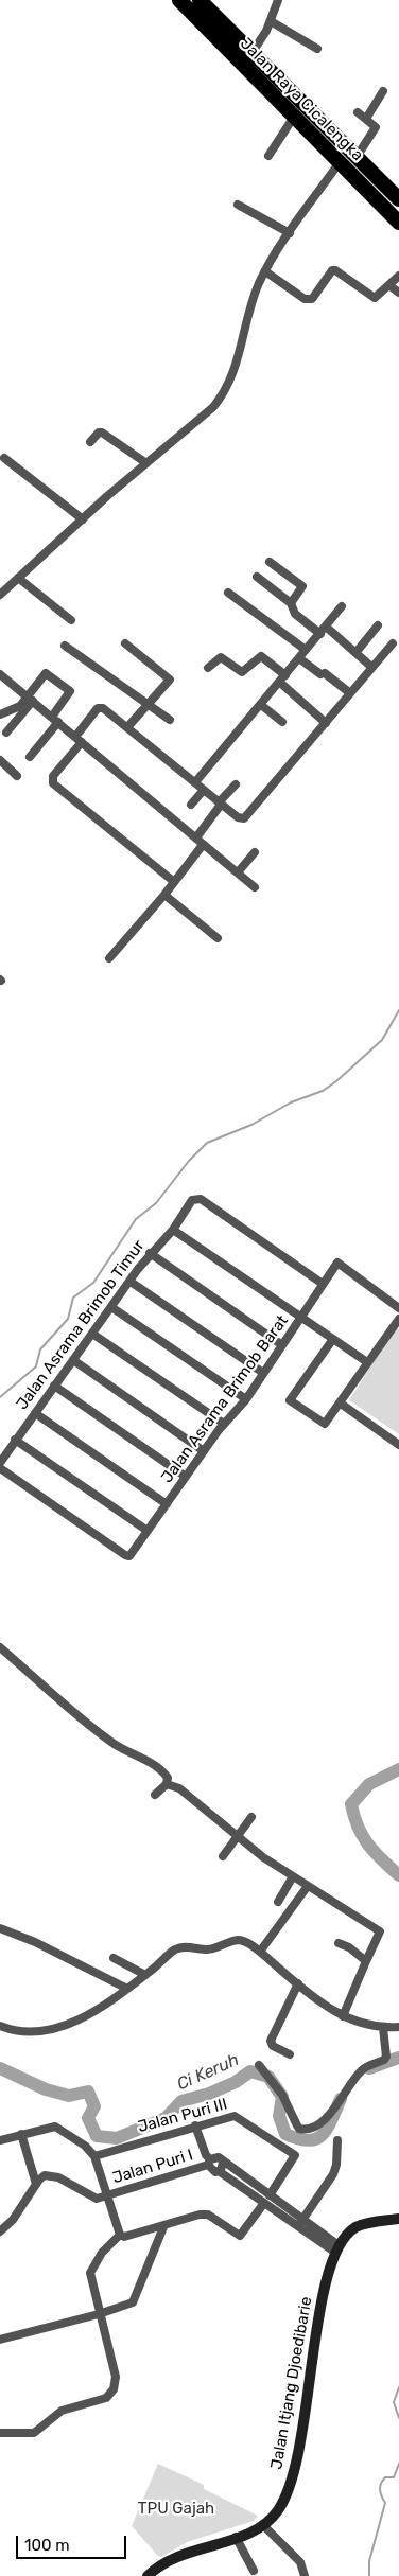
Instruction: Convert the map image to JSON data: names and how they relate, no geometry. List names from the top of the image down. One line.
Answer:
{"streets":{"highway":["Jalan Raya Cicalengka"],"main road":["Jalan Itjang Djoedibarie"],"street":["Jalan Asrama Brimob Timur","Jalan Asrama Brimob Barat","Jalan Puri III","Jalan Puri I"]},"crossings":[["Jalan Asrama Brimob Timur","Jalan Asrama Brimob Barat"]],"water":["Ci Keruh"],"parks":["TPU Gajah"],"scale_bar":"100 m"}
